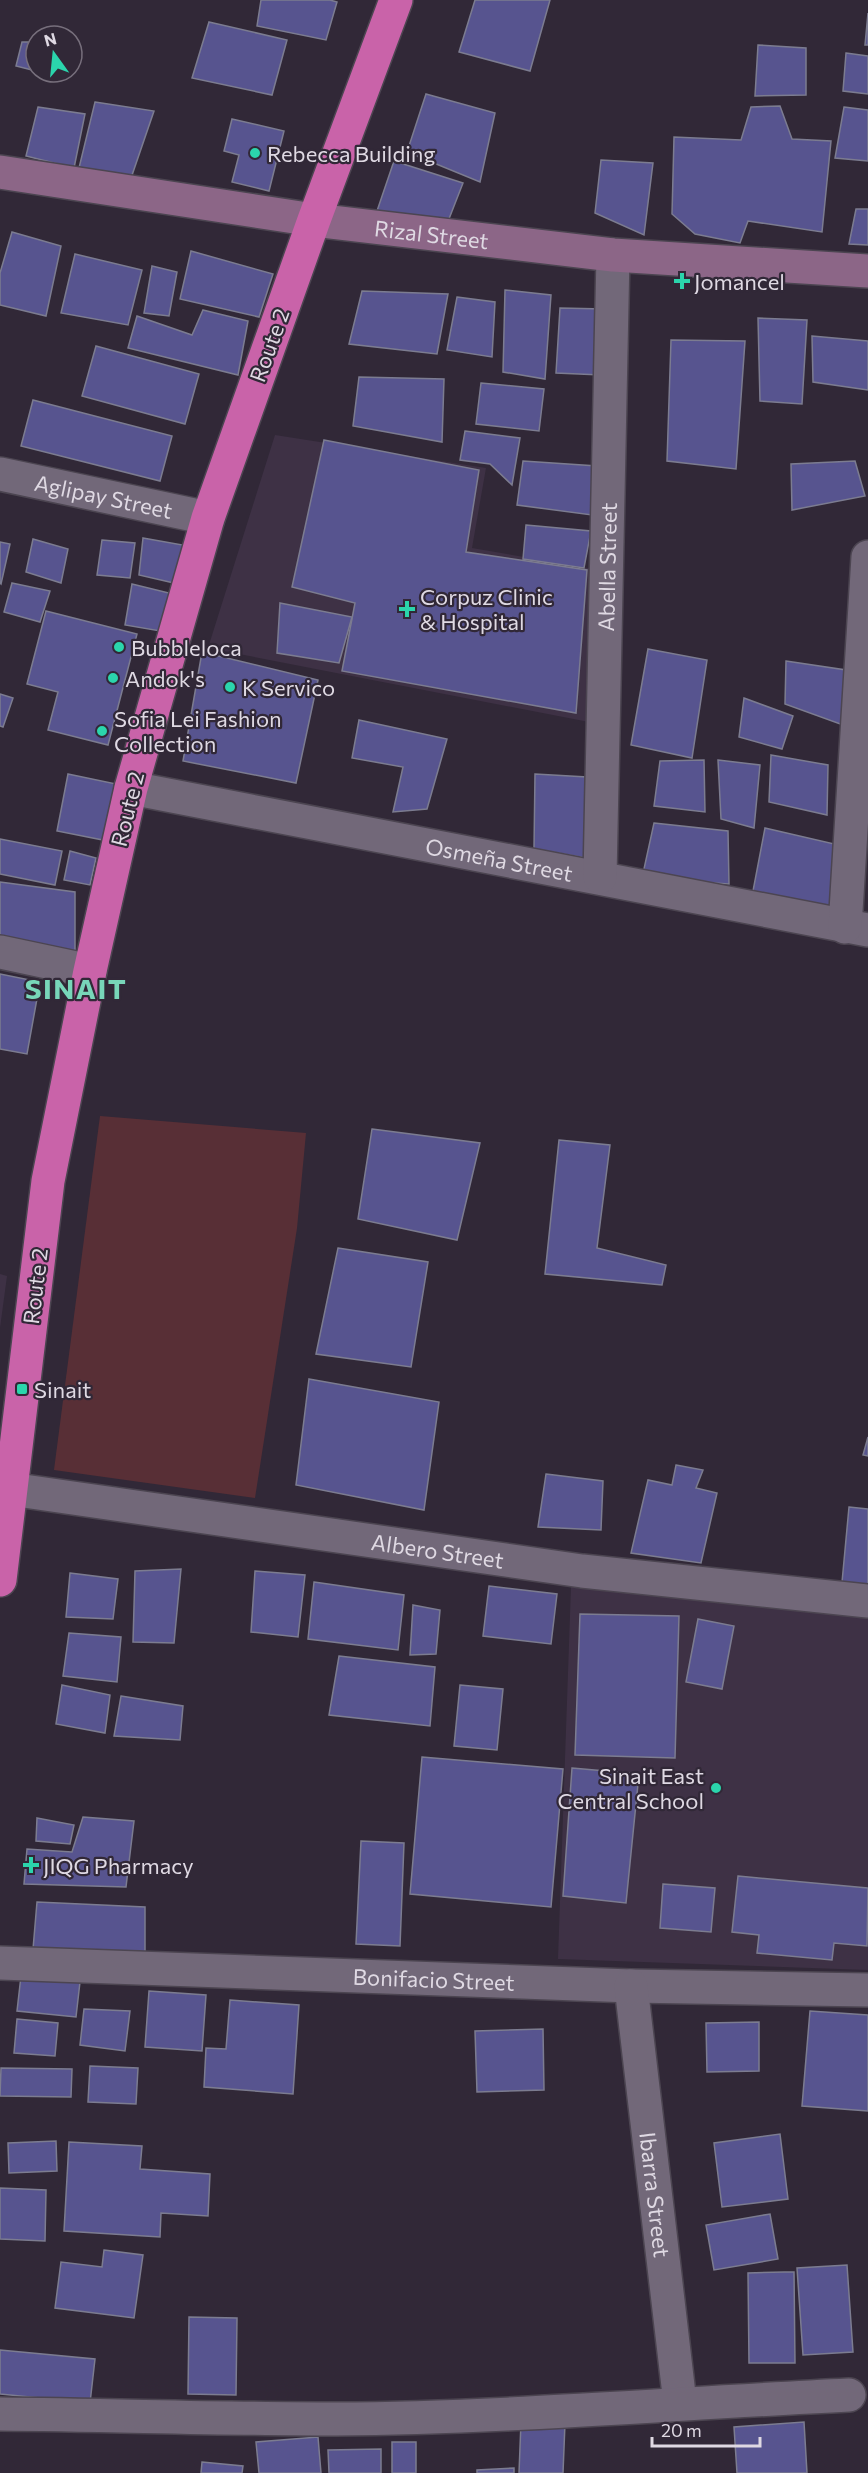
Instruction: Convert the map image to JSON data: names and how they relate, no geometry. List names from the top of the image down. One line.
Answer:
{"streets":{"highway":["Route 2"],"street":["Rizal Street","Aglipay Street","Abella Street","Osmeña Street","Albero Street","Bonifacio Street","Ibarra Street"]},"crossings":[["Rizal Street","Route 2"],["Rizal Street","Abella Street"],["Route 2","Aglipay Street"],["Route 2","Osmeña Street"],["Route 2","Albero Street"],["Abella Street","Osmeña Street"],["Bonifacio Street","Ibarra Street"]],"districts":["SINAIT"],"places":{"other":["Rebecca Building","Bubbleloca","Andok's","K Servico","Sofia Lei Fashion Collection","Sinait East Central School"],"health":["Jomancel","Corpuz Clinic & Hospital","JIQG Pharmacy"],"transit":["Sinait"]},"scale_bar":"20 m","north":"top"}
